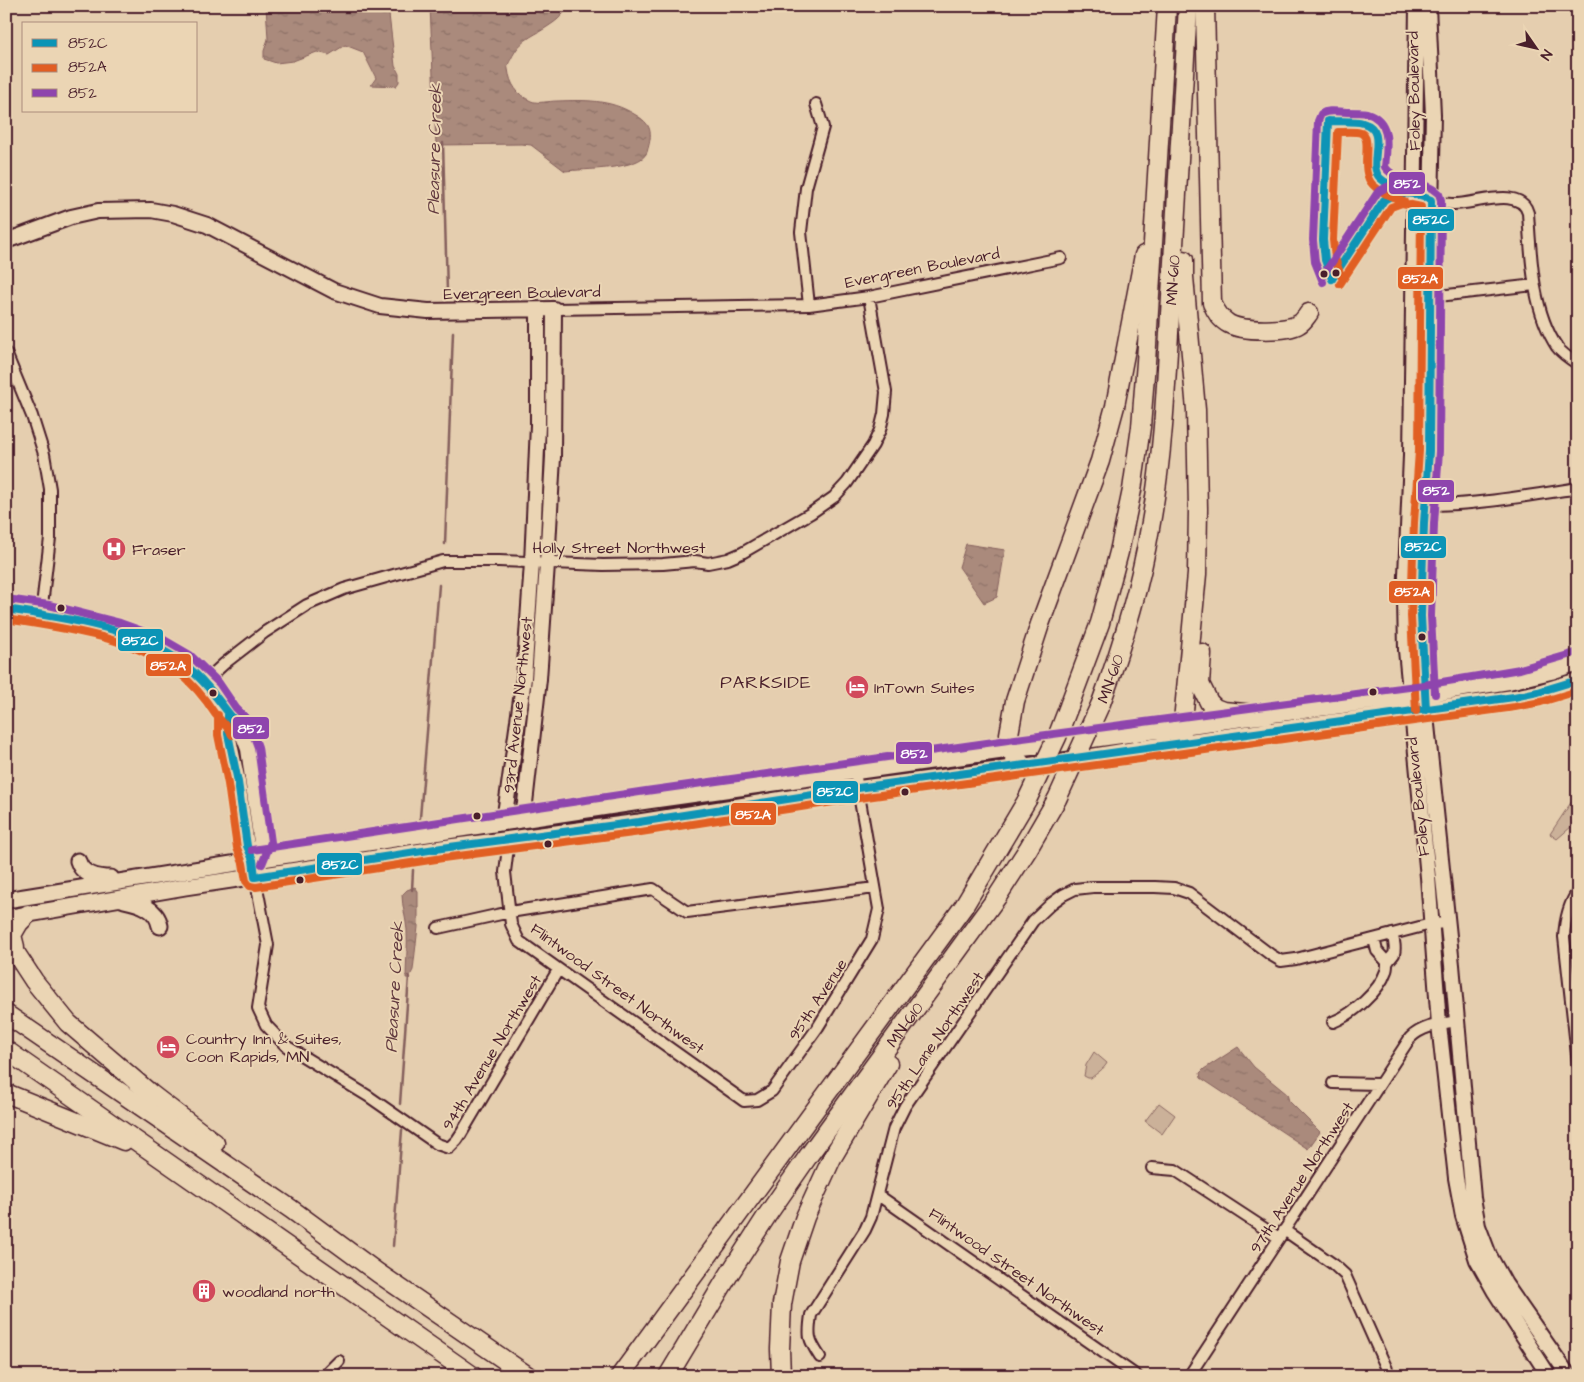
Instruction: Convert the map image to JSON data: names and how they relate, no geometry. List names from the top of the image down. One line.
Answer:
{"streets":{"highway":["MN-610"],"main road":["Foley Boulevard","Evergreen Boulevard","93rd Avenue Northwest","Flintwood Street Northwest"],"street":["Holly Street Northwest","95th Avenue","95th Lane Northwest","94th Avenue Northwest","97th Avenue Northwest"]},"crossings":[["Foley Boulevard","97th Avenue Northwest"],["Evergreen Boulevard","Holly Street Northwest"],["Evergreen Boulevard","93rd Avenue Northwest"],["Holly Street Northwest","93rd Avenue Northwest"],["93rd Avenue Northwest","Flintwood Street Northwest"],["Flintwood Street Northwest","95th Avenue"],["Flintwood Street Northwest","95th Lane Northwest"],["Flintwood Street Northwest","94th Avenue Northwest"]],"districts":["PARKSIDE"],"water":["Pleasure Creek"],"places":{"hospital":["Fraser"],"hotel":["InTown Suites","Country Inn & Suites, Coon Rapids, MN"],"building":["woodland north"]},"lines":["transit line 852","transit line 852C","transit line 852A"],"legend":["852C","852A","852"],"north":"bottom right"}
